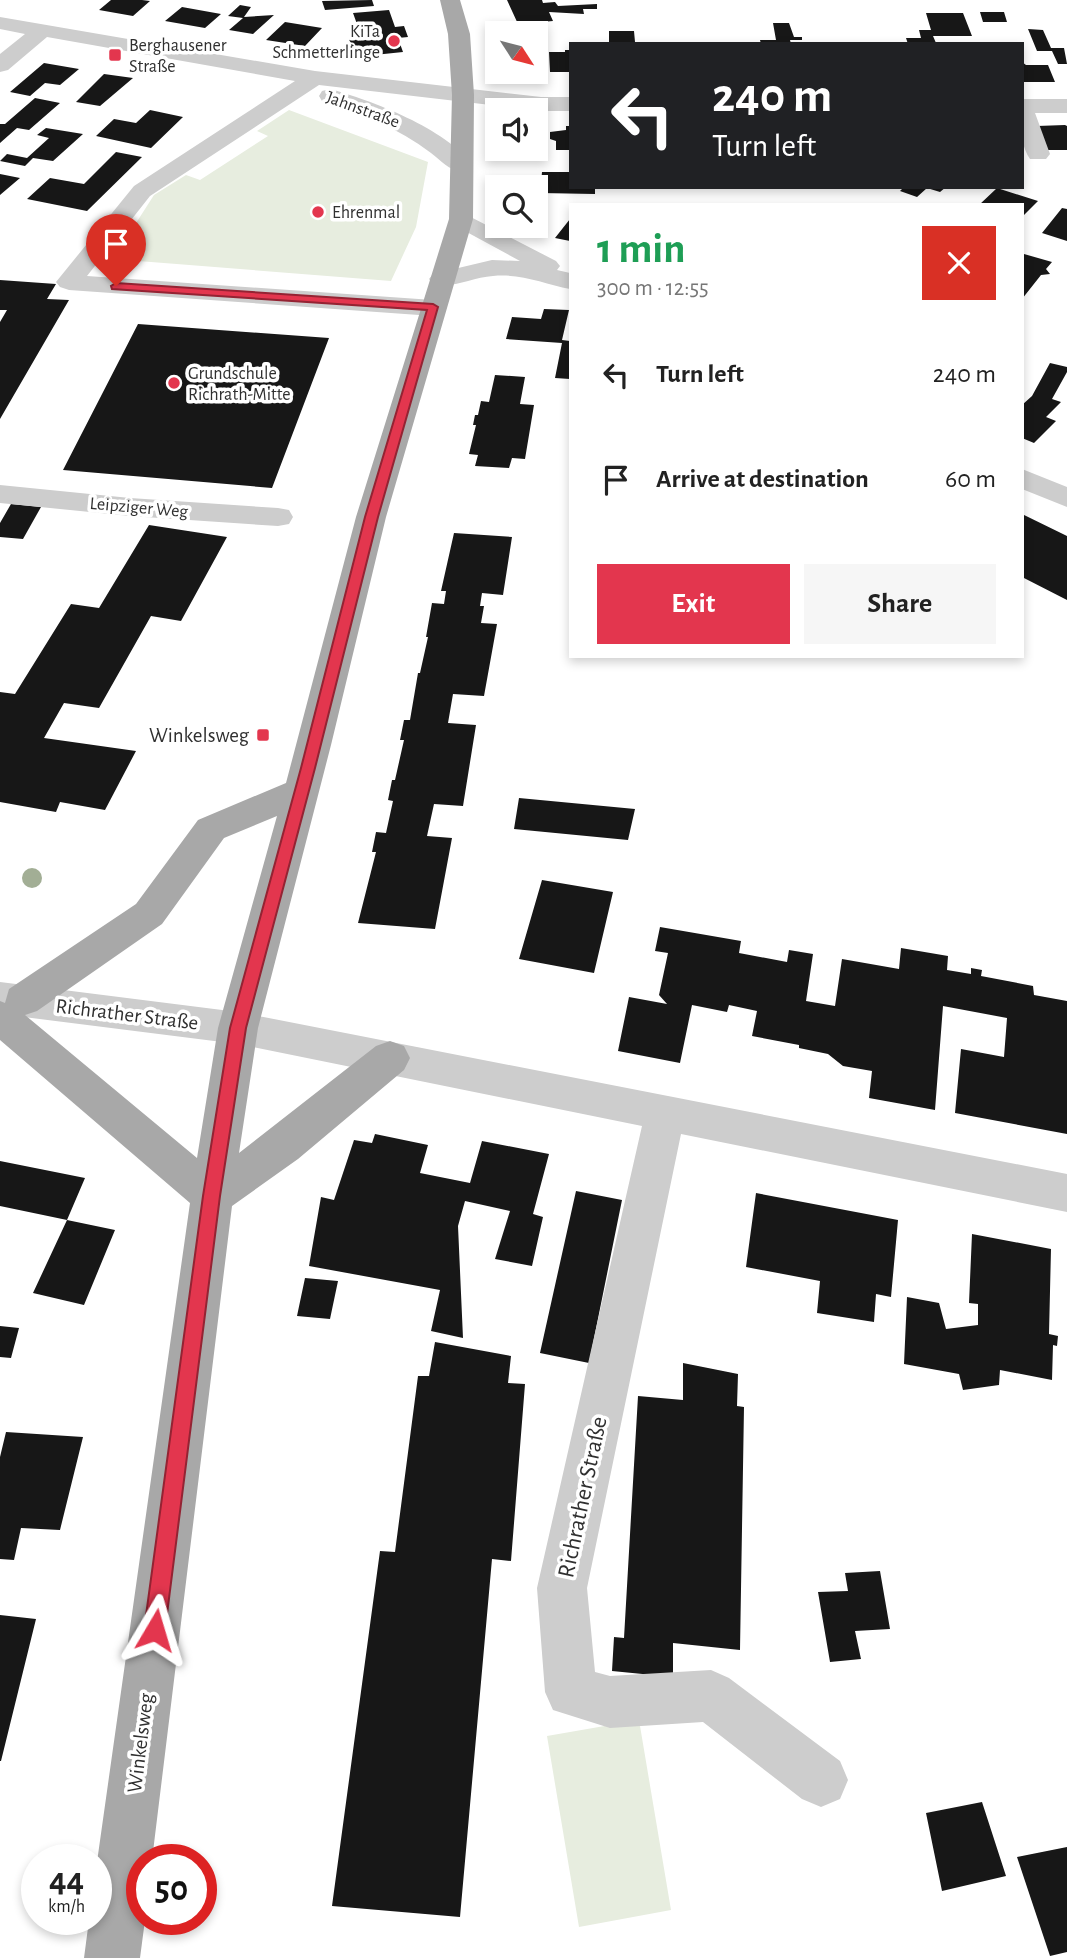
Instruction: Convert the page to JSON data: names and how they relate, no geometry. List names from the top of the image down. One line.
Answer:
{"streets":{"main road":["Winkelsweg"],"street":["Jahnstraße","Leipziger Weg","Richrather Straße"]},"crossings":[["Richrather Straße","Winkelsweg"]],"places":{"other":["KiTa Schmetterlinge","Ehrenmal","Grundschule Richrath-Mitte"],"transit":["Berghausener Straße","Winkelsweg"]},"north":"bottom right","page":{"turn":["240 m","Turn left"],"heading":["1 min","300 m · 12:55"],"list":[{"name":"Turn left","value":"240 m"},{"name":"Arrive at destination","value":"60 m"}],"buttons":["Exit","Share"],"speed":"44 km/h","limit":"50"}}
